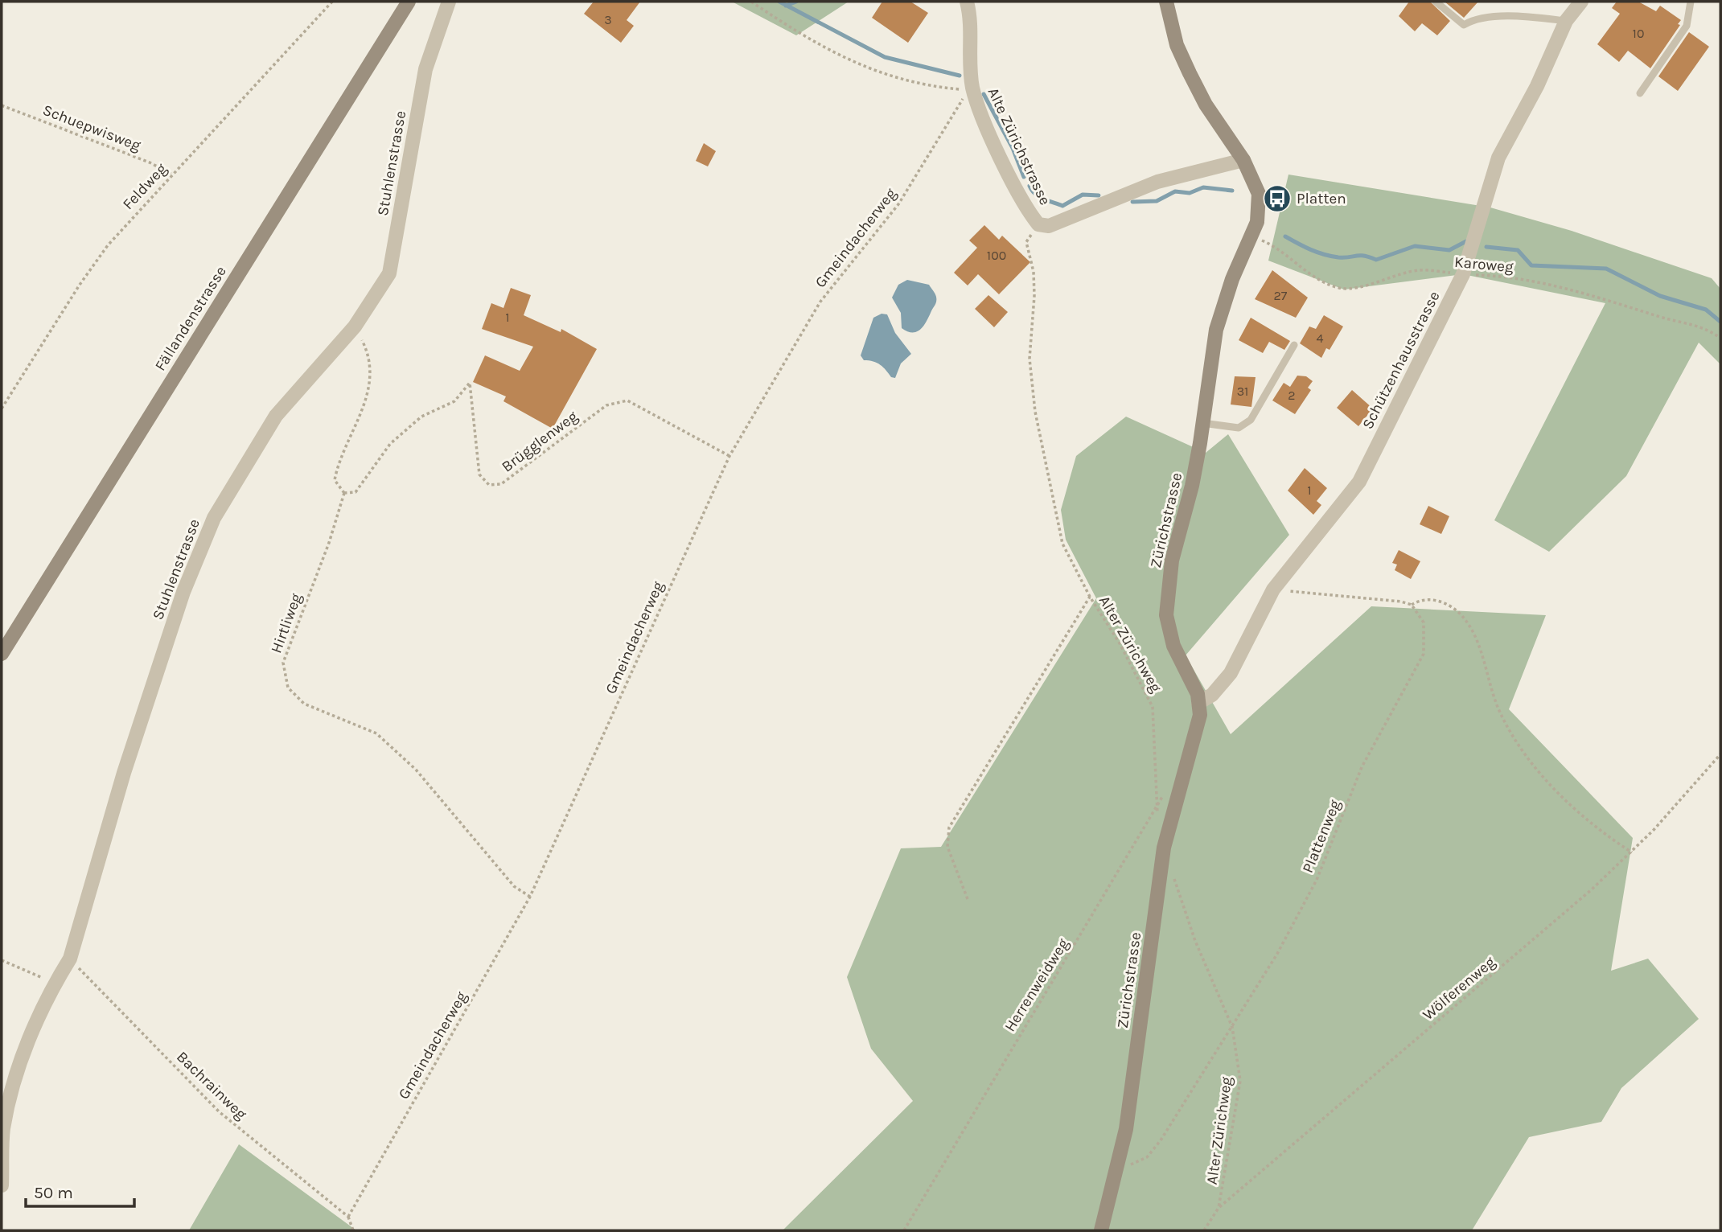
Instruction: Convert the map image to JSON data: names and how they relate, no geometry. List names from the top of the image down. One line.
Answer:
{"streets":{"street":["Alte Zürichstrasse","Stuhlenstrasse","Fällandenstrasse","Schützenhausstrasse","Zürichstrasse"],"path":["Schuepwisweg","Feldweg","Gmeindacherweg","Karoweg","Brügglenweg","Hirtliweg","Alter Zürichweg","Plattenweg","Herrenweidweg","Wölferenweg","Bachrainweg"]},"crossings":[["Schuepwisweg","Feldweg"],["Alte Zürichstrasse","Gmeindacherweg"],["Alte Zürichstrasse","Zürichstrasse"],["Alte Zürichstrasse","Alter Zürichweg"],["Stuhlenstrasse","Bachrainweg"],["Gmeindacherweg","Brügglenweg"],["Gmeindacherweg","Hirtliweg"],["Gmeindacherweg","Bachrainweg"],["Karoweg","Schützenhausstrasse"],["Karoweg","Zürichstrasse"],["Schützenhausstrasse","Zürichstrasse"],["Brügglenweg","Hirtliweg"],["Zürichstrasse","Plattenweg"],["Alter Zürichweg","Plattenweg"],["Alter Zürichweg","Herrenweidweg"],["Alter Zürichweg","Wölferenweg"]],"places":{"bus stop":["Platten"]},"house_numbers":["3","10","100","27","1","4","31","2","1"],"scale_bar":"50 m"}
